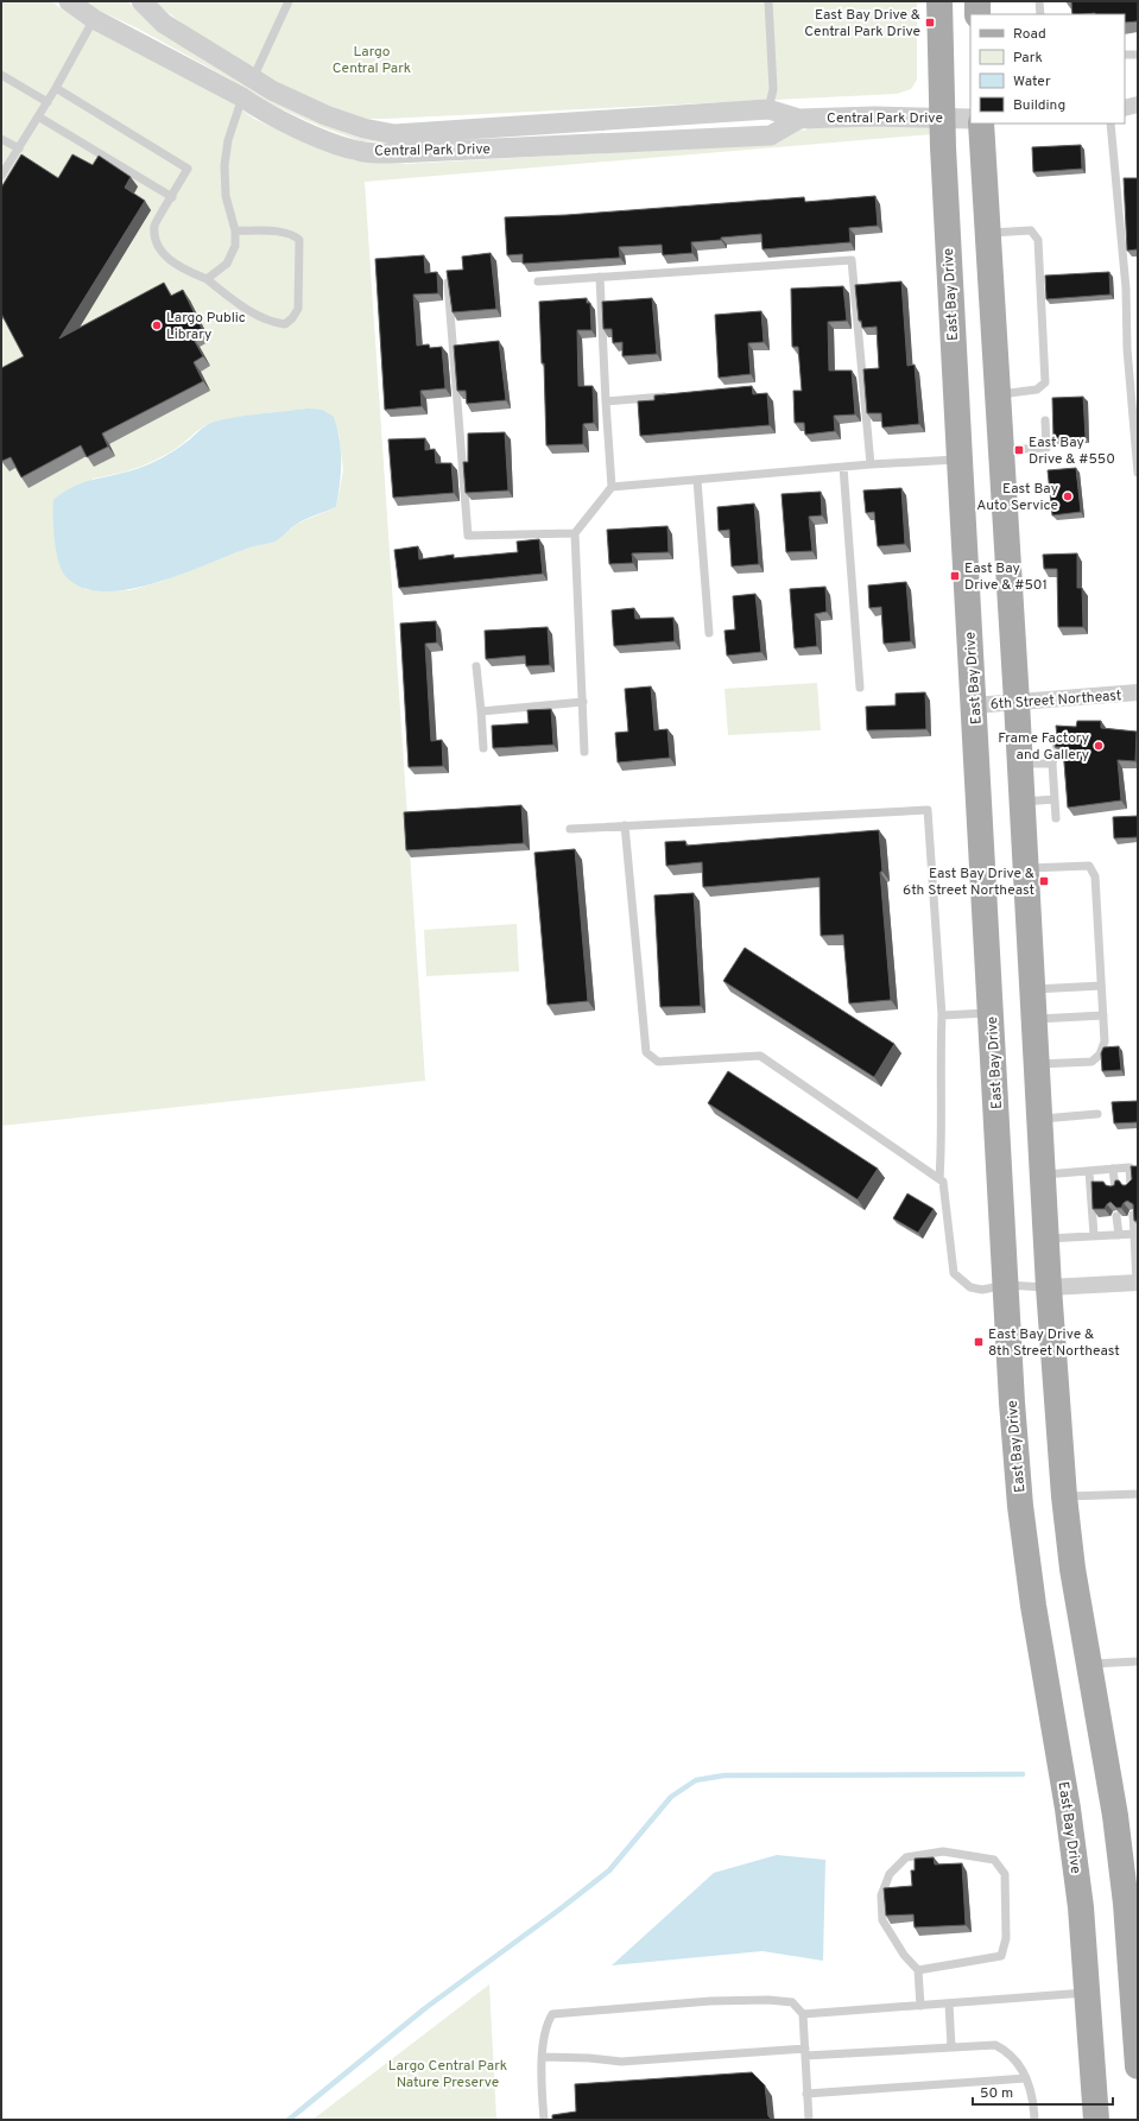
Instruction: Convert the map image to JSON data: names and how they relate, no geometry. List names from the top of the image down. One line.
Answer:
{"streets":{"main road":["East Bay Drive"],"street":["Central Park Drive","6th Street Northeast"]},"crossings":[["Central Park Drive","East Bay Drive"],["East Bay Drive","6th Street Northeast"]],"parks":["Largo Central Park","Largo Central Park Nature Preserve"],"places":{"transit":["East Bay Drive & Central Park Drive","East Bay Drive & #550","East Bay Drive & #501","East Bay Drive & 6th Street Northeast","East Bay Drive & 8th Street Northeast"],"other":["Largo Public Library","East Bay Auto Service","Frame Factory and Gallery"]},"legend":["Road","Park","Water","Building"],"scale_bar":"50 m"}
